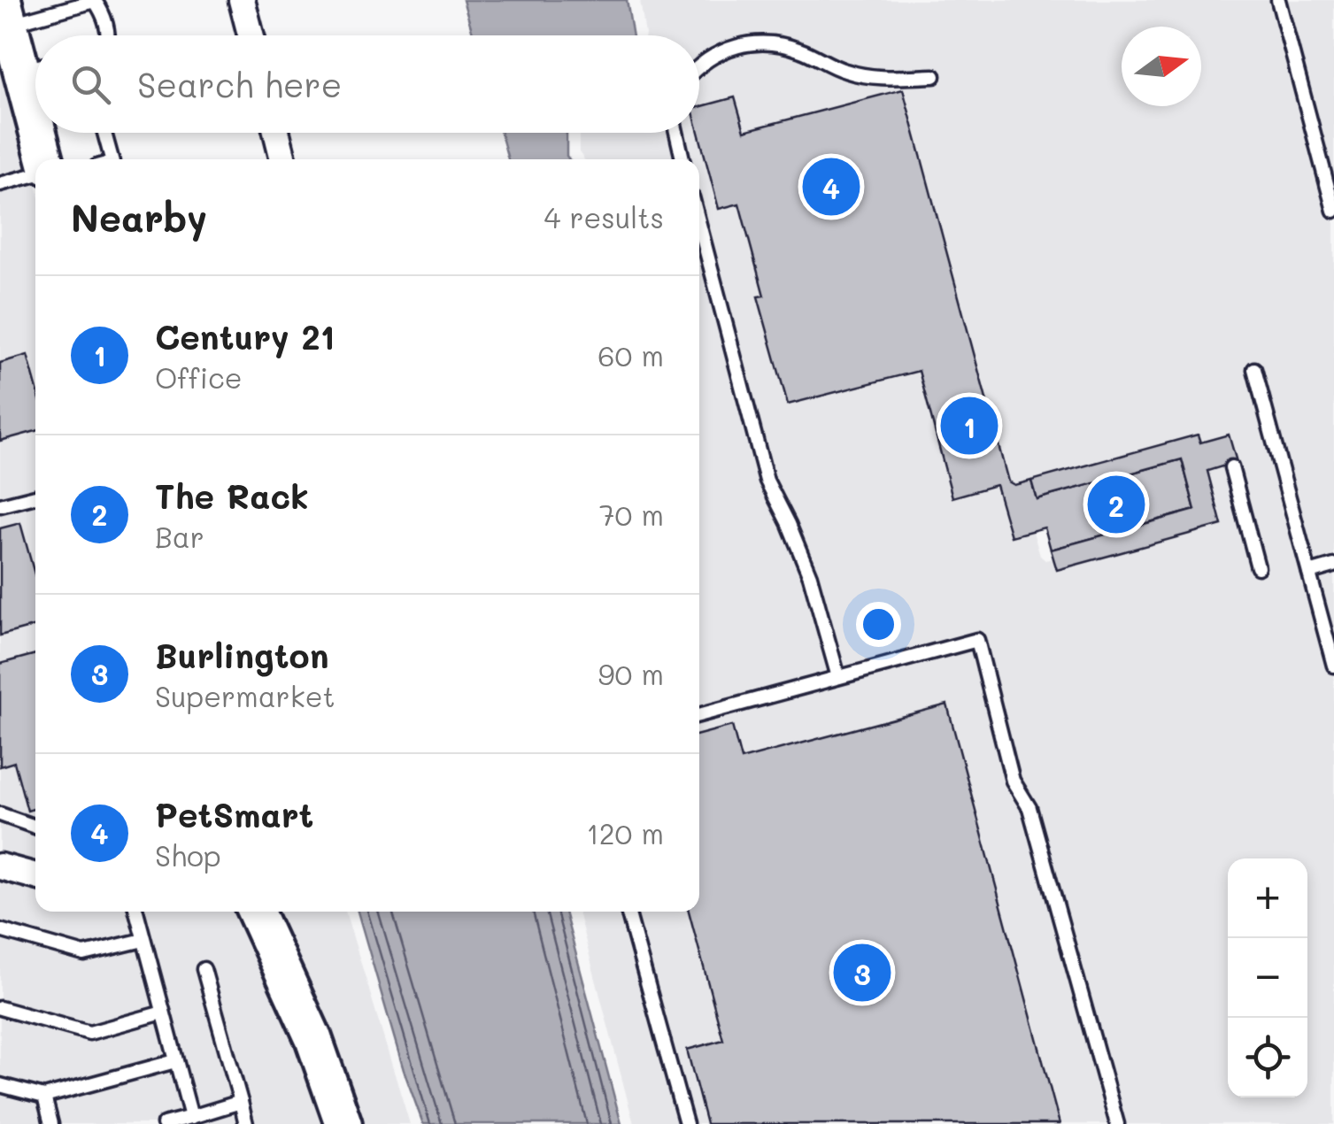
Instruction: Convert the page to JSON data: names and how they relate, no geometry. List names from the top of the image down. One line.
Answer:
{"north":"right","page":{"search":"Search here","pins":["4","1","2","3"],"heading":["Nearby","4 results"],"list":[{"mark":"1","name":"Century 21","note":"Office","value":"60 m"},{"mark":"2","name":"The Rack","note":"Bar","value":"70 m"},{"mark":"3","name":"Burlington","note":"Supermarket","value":"90 m"},{"mark":"4","name":"PetSmart","note":"Shop","value":"120 m"}],"map_buttons":["+","−"]}}
